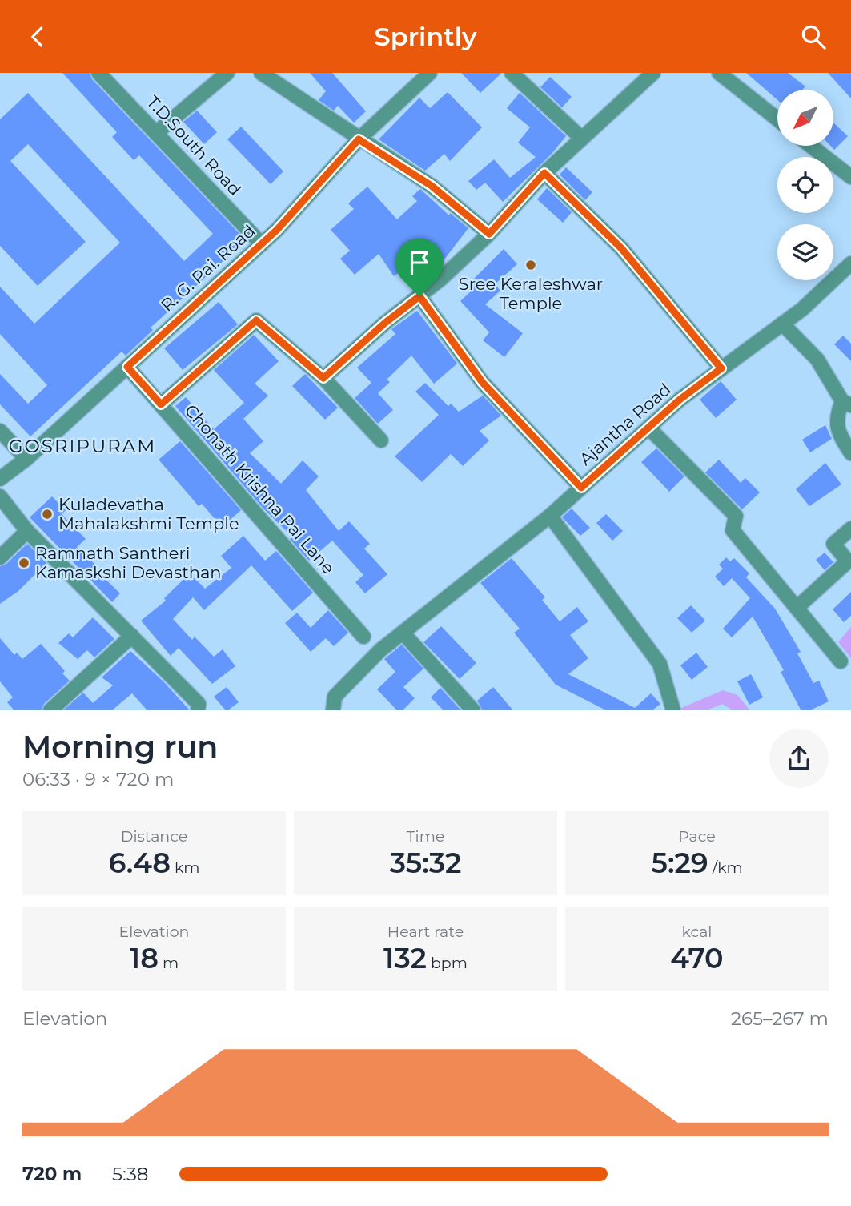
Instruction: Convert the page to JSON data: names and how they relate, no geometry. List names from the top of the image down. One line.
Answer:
{"streets":{"street":["T.D.South Road","R. G. Pai. Road","Ajantha Road","Chonath Krishna Pai Lane"]},"crossings":[["T.D.South Road","R. G. Pai. Road"],["R. G. Pai. Road","Chonath Krishna Pai Lane"]],"districts":["GOSRIPURAM"],"places":["Sree Keraleshwar Temple","Kuladevatha Mahalakshmi Temple","Ramnath Santheri Kamaskshi Devasthan"],"north":"bottom left","page":{"header":"Sprintly","heading":["Morning run","06:33 · 9 × 720 m"],"stats":[["Distance","6.48 km"],["Time","35:32"],["Pace","5:29 /km"],["Elevation","18 m"],["Heart rate","132 bpm"],["kcal","470"]],"chart":["Elevation","265–267 m"],"list":[{"name":"720 m","note":"5:38"}]}}
